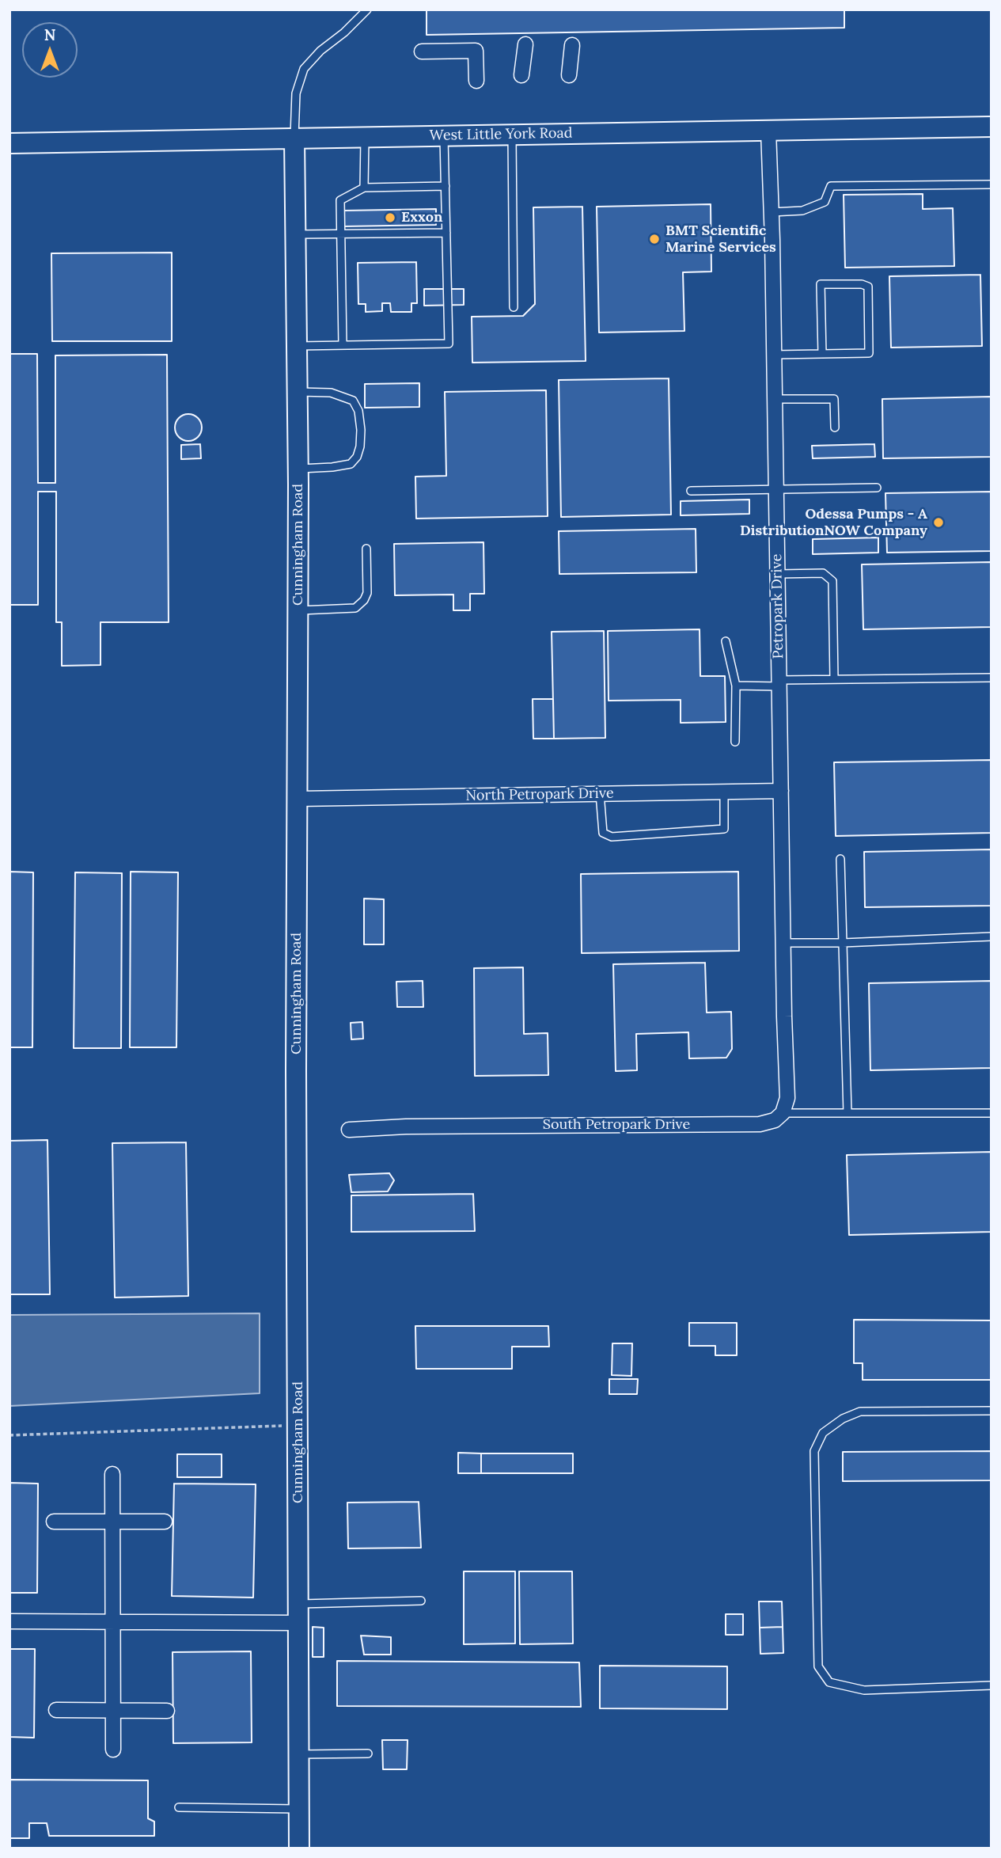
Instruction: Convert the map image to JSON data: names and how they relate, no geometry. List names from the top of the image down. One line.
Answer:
{"streets":{"street":["West Little York Road","Cunningham Road","Petropark Drive","North Petropark Drive","South Petropark Drive"]},"crossings":[["West Little York Road","Cunningham Road"],["West Little York Road","Petropark Drive"],["Cunningham Road","North Petropark Drive"],["Petropark Drive","North Petropark Drive"],["Petropark Drive","South Petropark Drive"]],"places":["Exxon","BMT Scientific Marine Services","Odessa Pumps - A DistributionNOW Company"],"north":"top"}
